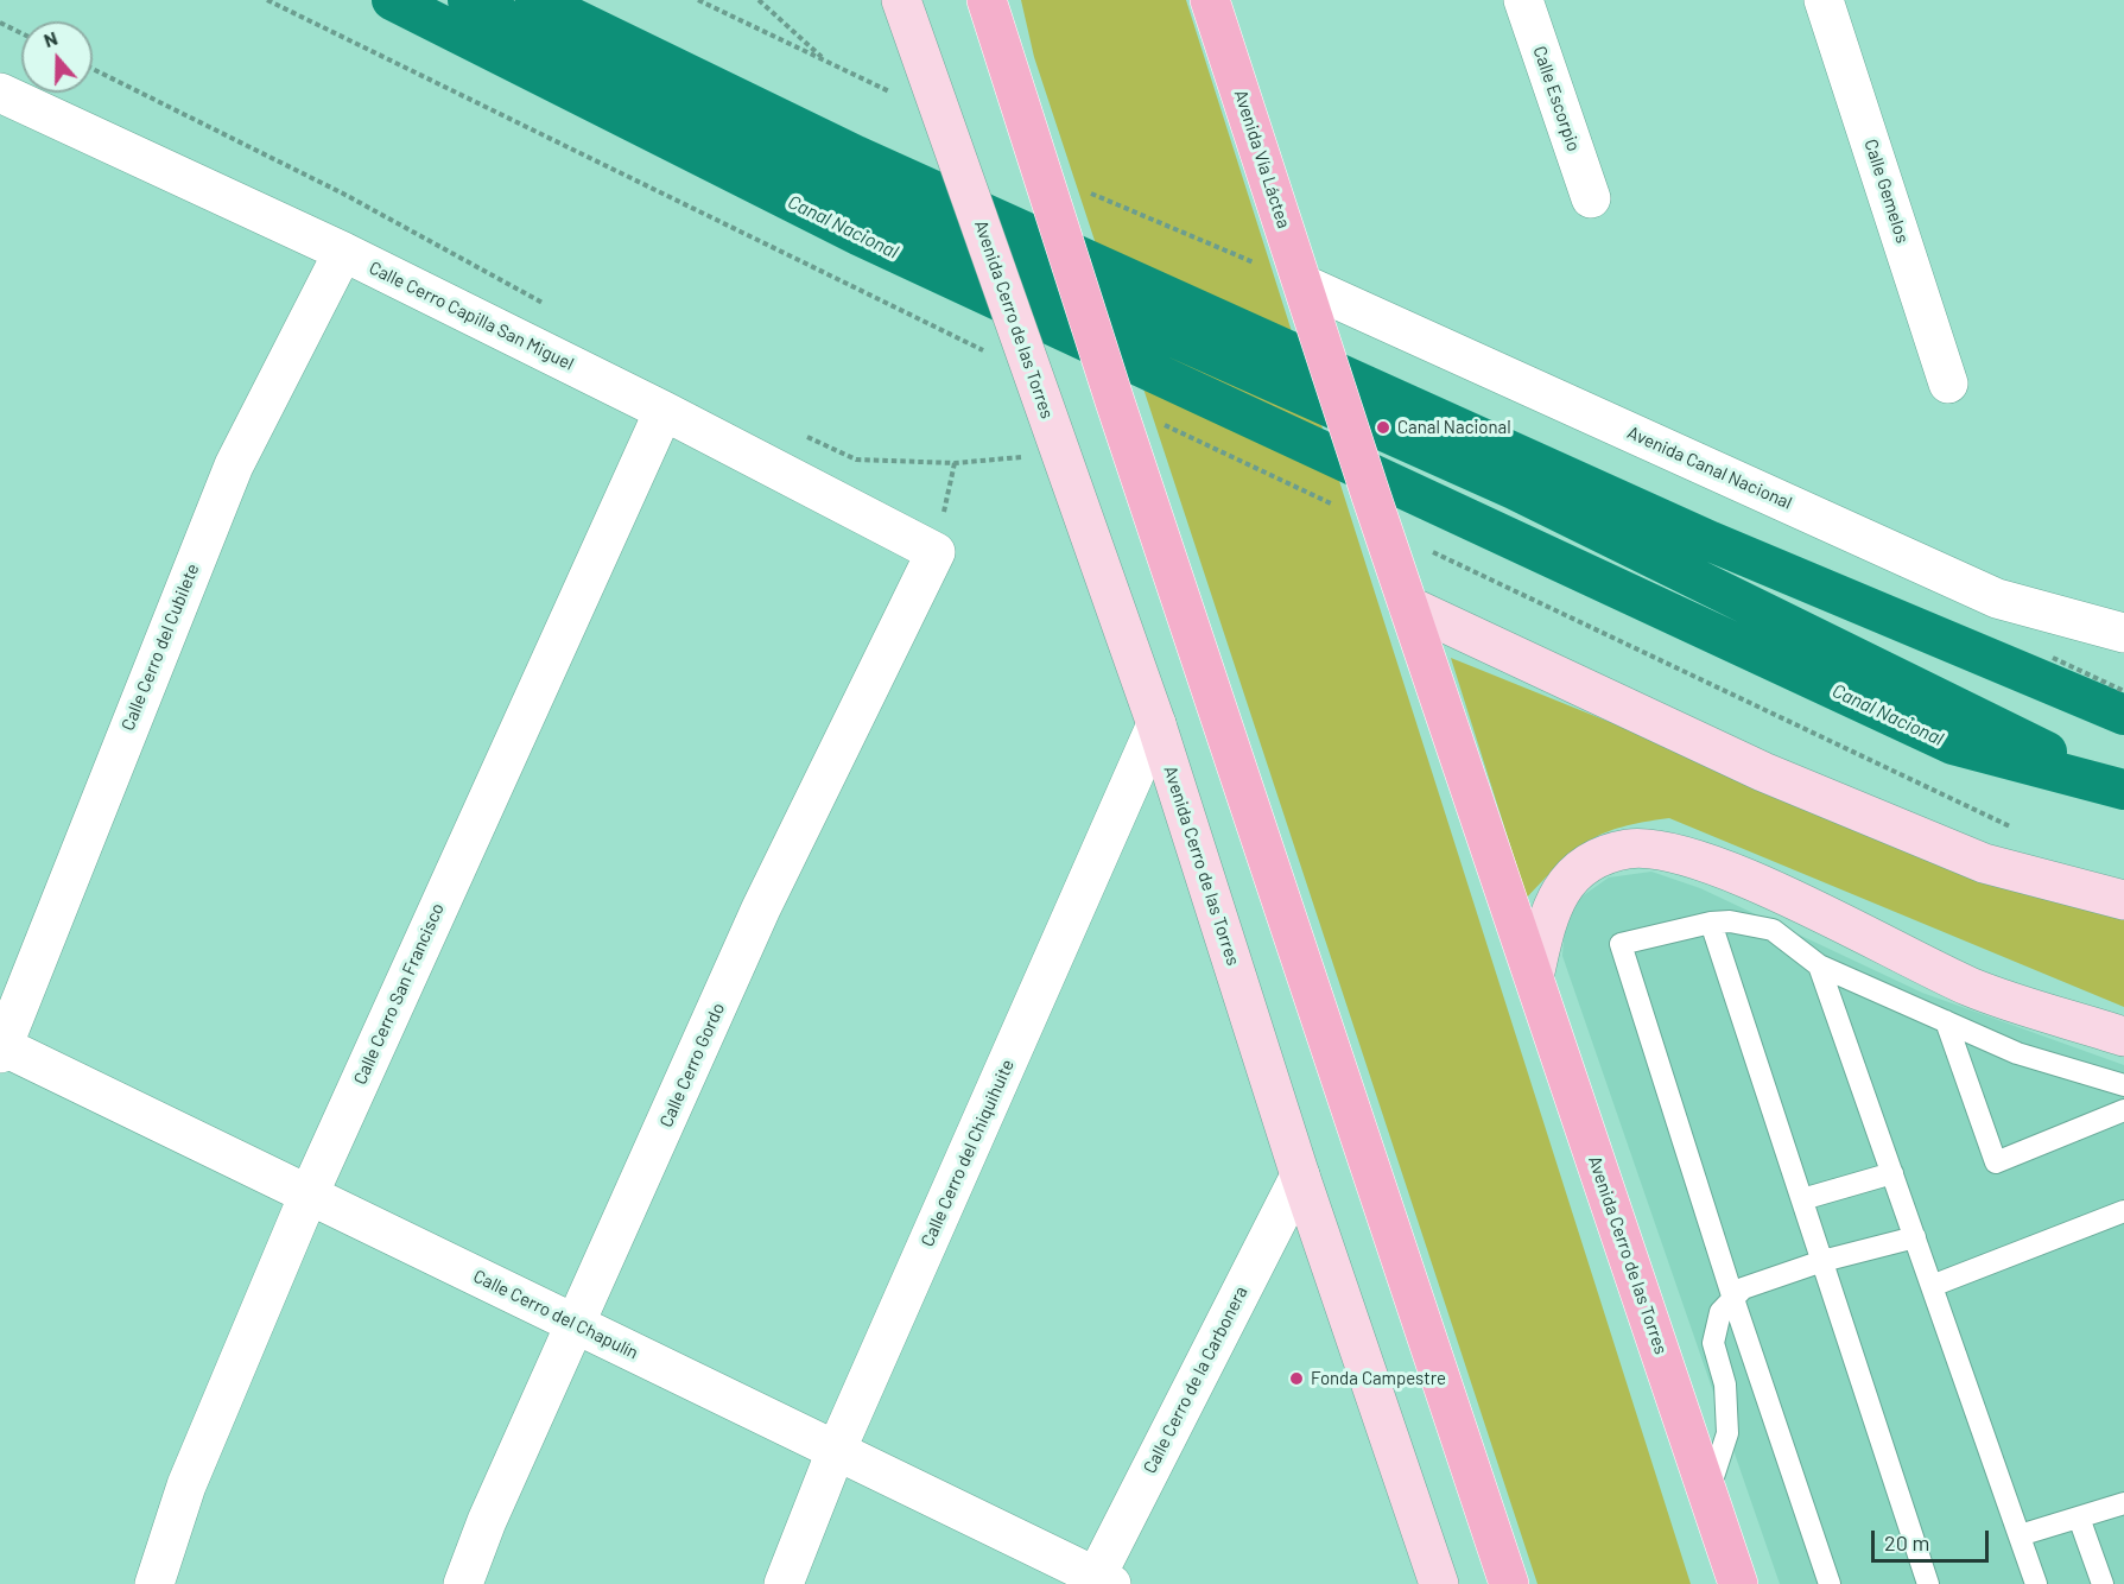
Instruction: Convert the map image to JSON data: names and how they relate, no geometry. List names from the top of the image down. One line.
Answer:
{"streets":{"main road":["Avenida Vía Láctea","Avenida Cerro de las Torres"],"street":["Calle Escorpio","Calle Gemelos","Calle Cerro Capilla San Miguel","Avenida Canal Nacional","Calle Cerro del Cubilete","Calle Cerro San Francisco","Calle Cerro Gordo","Calle Cerro del Chiquihuite","Calle Cerro del Chapulín","Calle Cerro de la Carbonera"]},"crossings":[["Avenida Vía Láctea","Avenida Cerro de las Torres"],["Avenida Vía Láctea","Avenida Canal Nacional"],["Calle Cerro Capilla San Miguel","Calle Cerro del Cubilete"],["Calle Cerro Capilla San Miguel","Calle Cerro San Francisco"],["Calle Cerro Capilla San Miguel","Calle Cerro Gordo"],["Avenida Cerro de las Torres","Avenida Canal Nacional"],["Avenida Cerro de las Torres","Calle Cerro del Chiquihuite"],["Avenida Cerro de las Torres","Calle Cerro de la Carbonera"],["Calle Cerro del Cubilete","Calle Cerro del Chapulín"],["Calle Cerro San Francisco","Calle Cerro del Chapulín"],["Calle Cerro Gordo","Calle Cerro del Chapulín"],["Calle Cerro del Chiquihuite","Calle Cerro del Chapulín"],["Calle Cerro del Chapulín","Calle Cerro de la Carbonera"]],"water":["Canal Nacional"],"places":["Canal Nacional","Fonda Campestre"],"scale_bar":"20 m","north":"top"}
